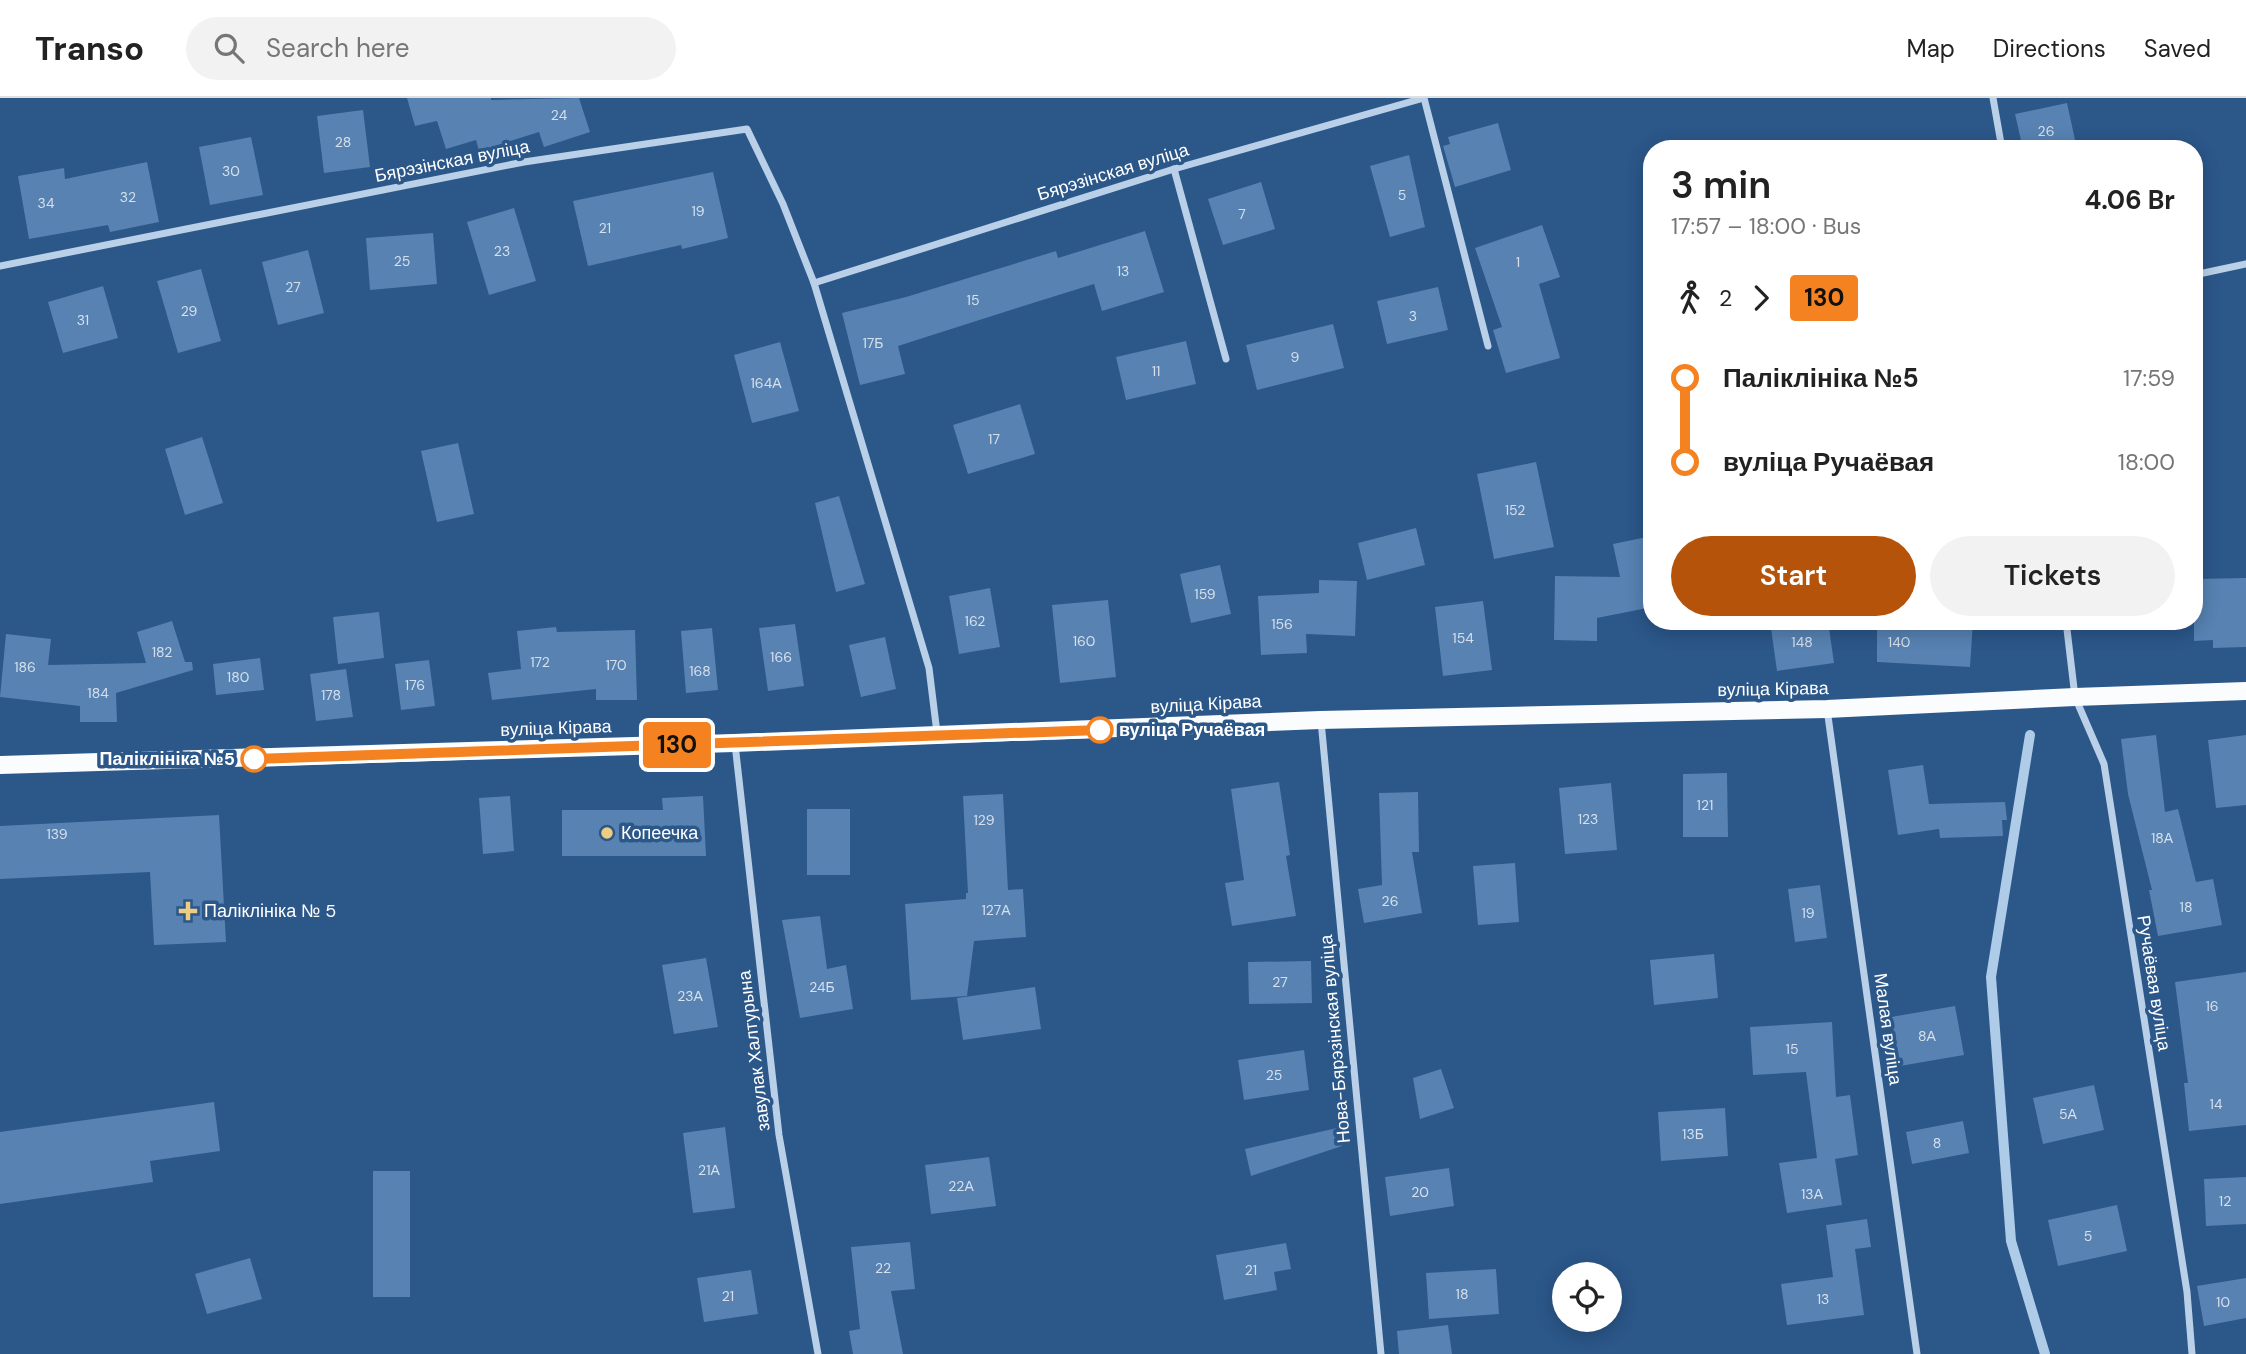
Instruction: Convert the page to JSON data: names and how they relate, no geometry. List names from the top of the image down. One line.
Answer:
{"streets":{"main road":["вуліца Кірава"],"street":["Бярэзінская вуліца","Ручаёвая вуліца","Малая вуліца","Нова-Бярэзінская вуліца","завулак Халтурына"]},"crossings":[["Бярэзінская вуліца","вуліца Кірава"],["вуліца Кірава","Ручаёвая вуліца"],["вуліца Кірава","Малая вуліца"],["вуліца Кірава","Нова-Бярэзінская вуліца"],["вуліца Кірава","завулак Халтурына"]],"places":{"other":["вуліца Ручаёвая","Паліклініка №5","Копеечка"],"health":["Паліклініка № 5"]},"lines":["bus line 130"],"house_numbers":["24","26","28","30","5","32","34","19","7","21","23","25","1","13","27","15","29","3","31","17Б","9","11","164А","17","152","159","162","156","154","160","148","140","182","166","172","170","186","168","180","176","184","178","121","123","129","139","18А","26","18","127А","19","27","24Б","23А","16","8А","15","25","14","5А","13Б","8","21А","22А","20","13А","12","5","22","21","18","21","13","10"],"page":{"header":"Transo","search":"Search here","nav":["Map","Directions","Saved"],"on_map":"130","heading":["3 min","17:57 – 18:00 · Bus","4.06 Br"],"legs":["2","130"],"list":[{"name":"Паліклініка №5","value":"17:59"},{"name":"вуліца Ручаёвая","value":"18:00"}],"buttons":["Start","Tickets"]}}
